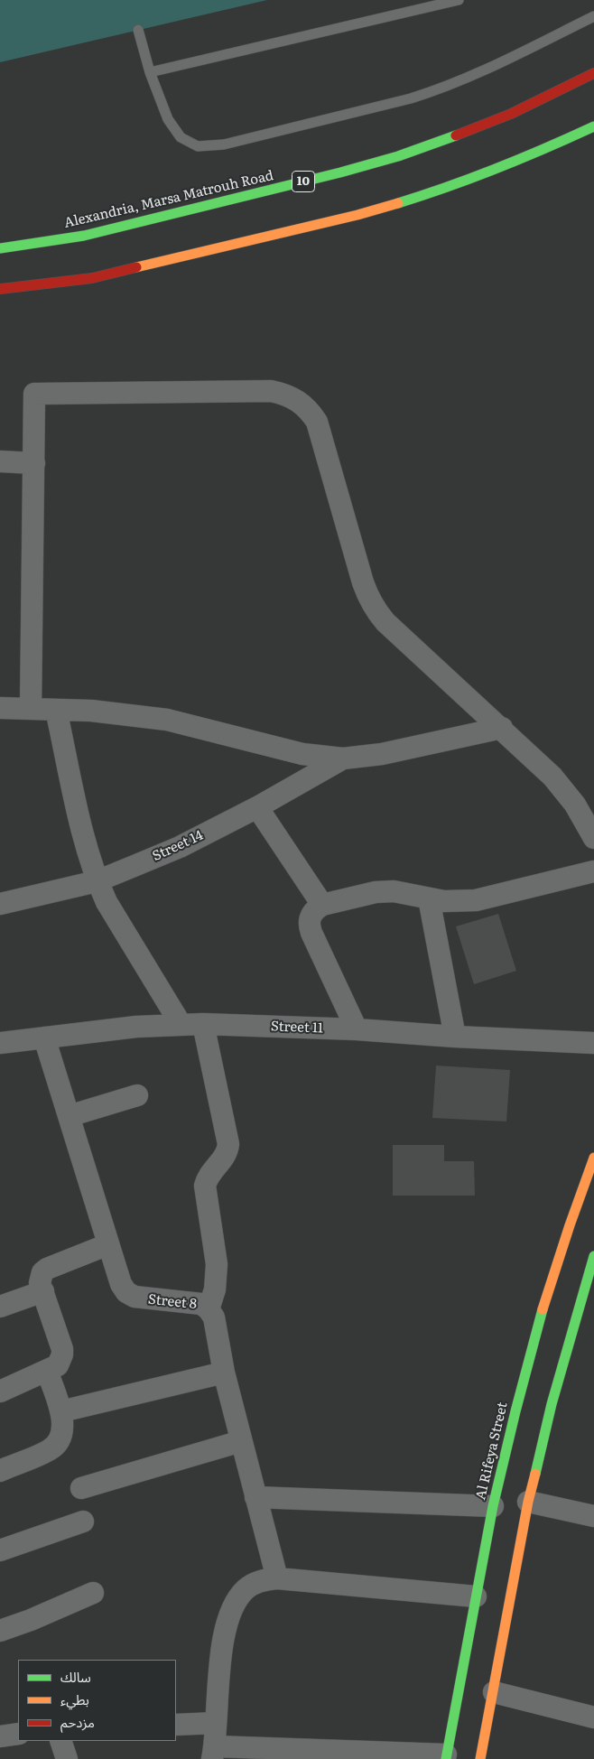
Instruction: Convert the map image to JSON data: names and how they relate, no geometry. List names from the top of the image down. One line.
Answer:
{"streets":{"main road":["10","Alexandria, Marsa Matrouh Road","Al Rifeya Street"],"street":["Street 14","Street 11","Street 8"]},"crossings":[["Street 11","Street 8"]],"legend":["سالك","بطيء","مزدحم"]}
